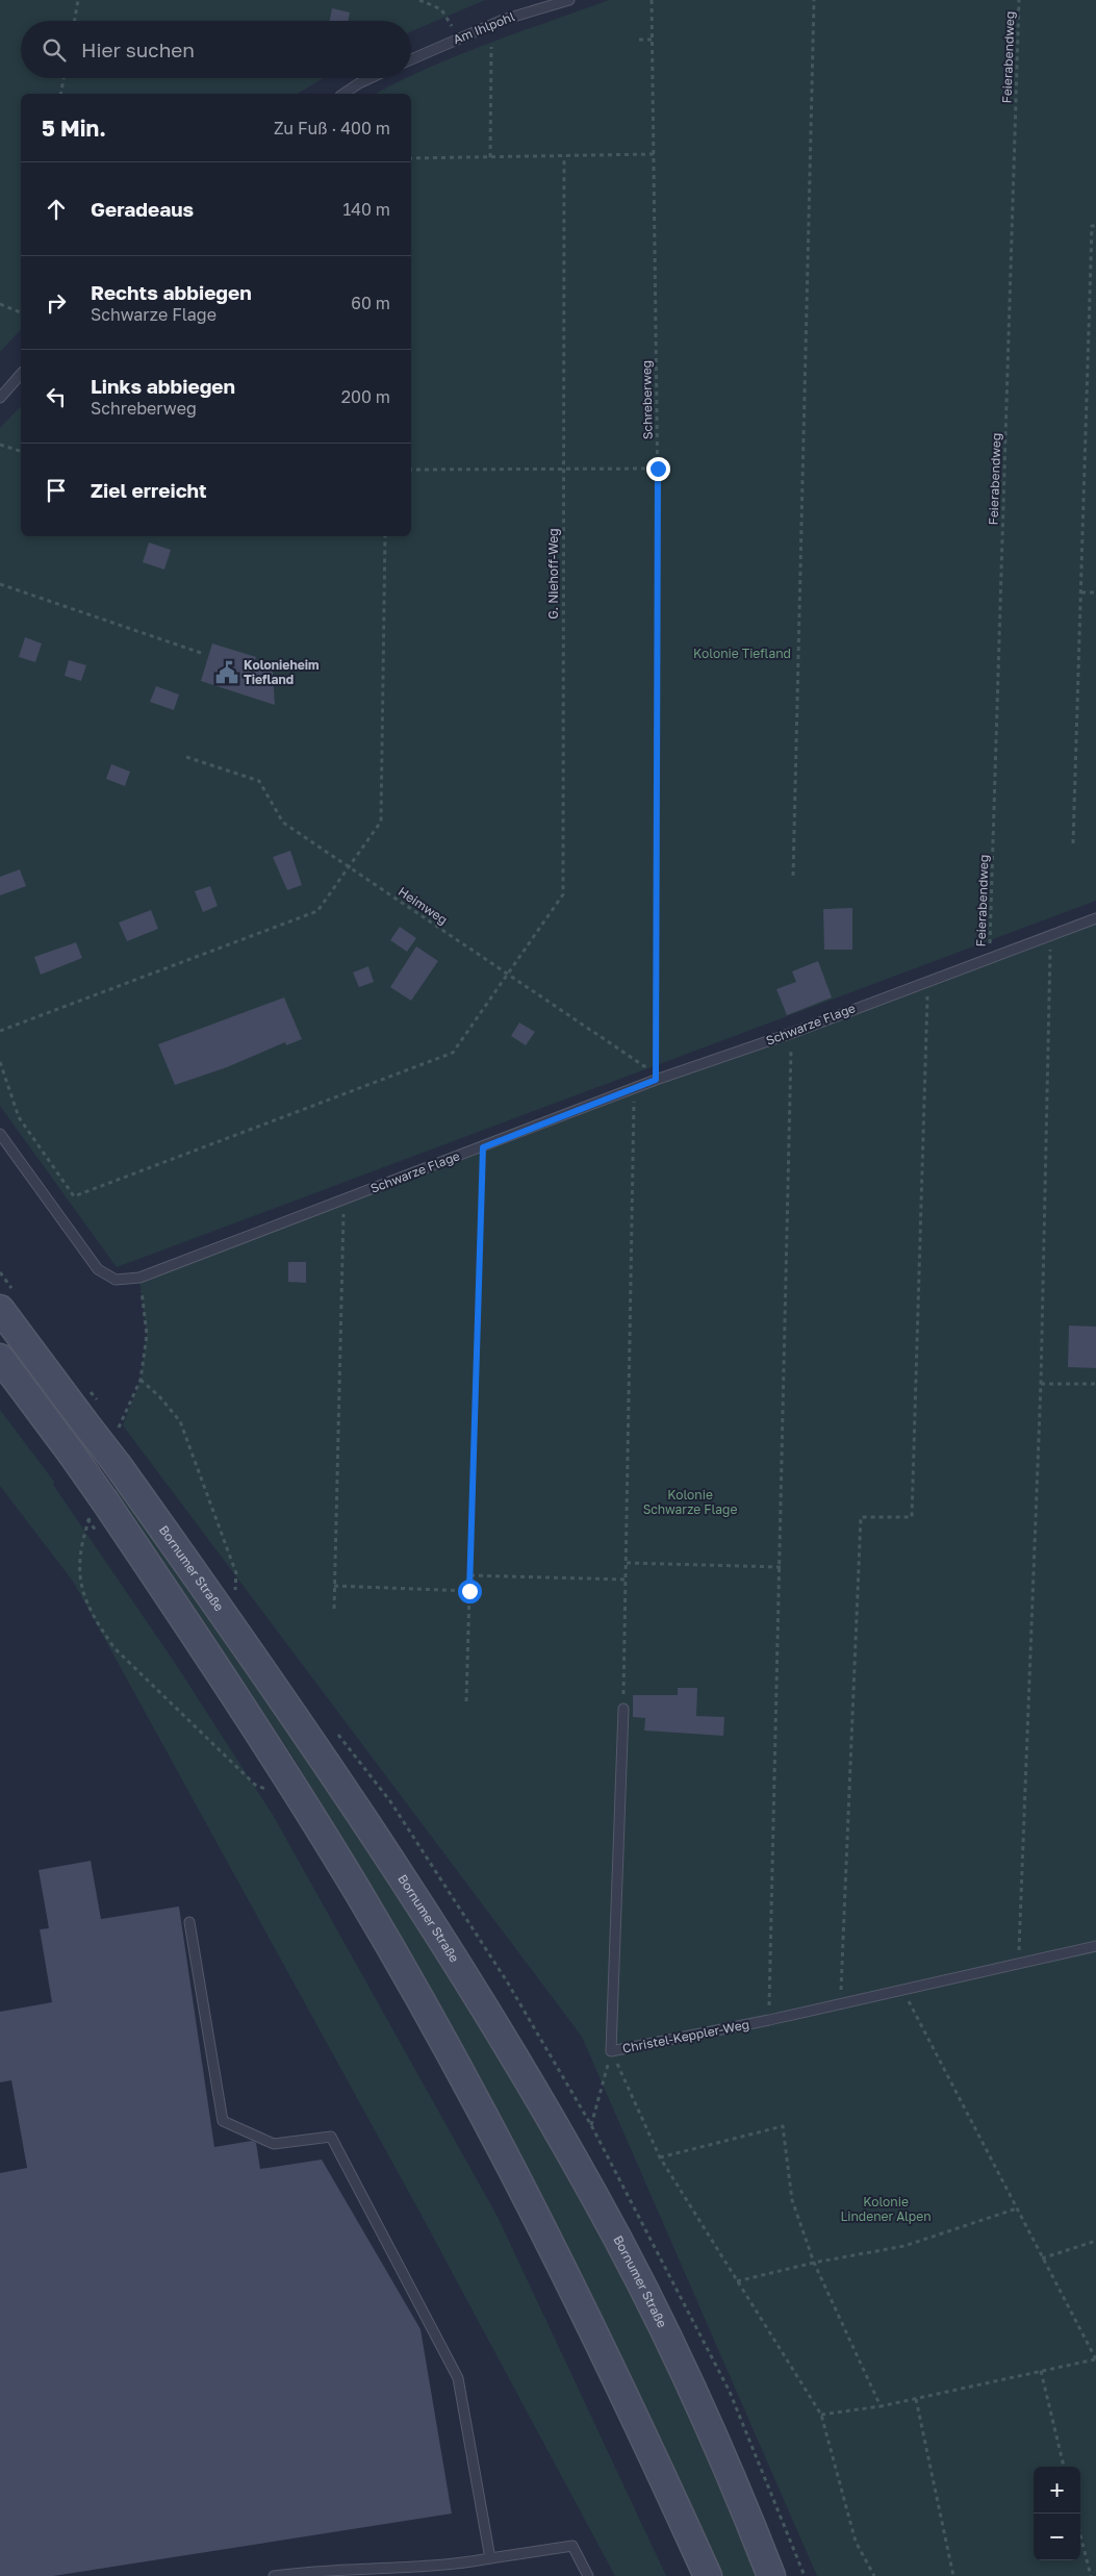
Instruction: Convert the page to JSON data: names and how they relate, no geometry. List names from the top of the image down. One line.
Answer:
{"streets":{"main road":["Bornumer Straße"],"lane":["Am Ihlpohl","Schwarze Flage","Christel-Keppler-Weg"],"path":["Feierabendweg","Schreberweg","G. Niehoff-Weg","Heimweg"]},"crossings":[["Feierabendweg","Schwarze Flage"],["Schreberweg","Heimweg"],["Schreberweg","Schwarze Flage"],["G. Niehoff-Weg","Heimweg"]],"parks":["Kolonie Tiefland","Kolonie Schwarze Flage","Kolonie Lindener Alpen"],"places":{"public building":["Kolonieheim Tiefland"]},"page":{"search":"Hier suchen","heading":["5 Min.","Zu Fuß · 400 m"],"list":[["Geradeaus","140 m"],["Rechts abbiegen","Schwarze Flage","60 m"],["Links abbiegen","Schreberweg","200 m"],"Ziel erreicht"],"map_buttons":["+","−"]}}
